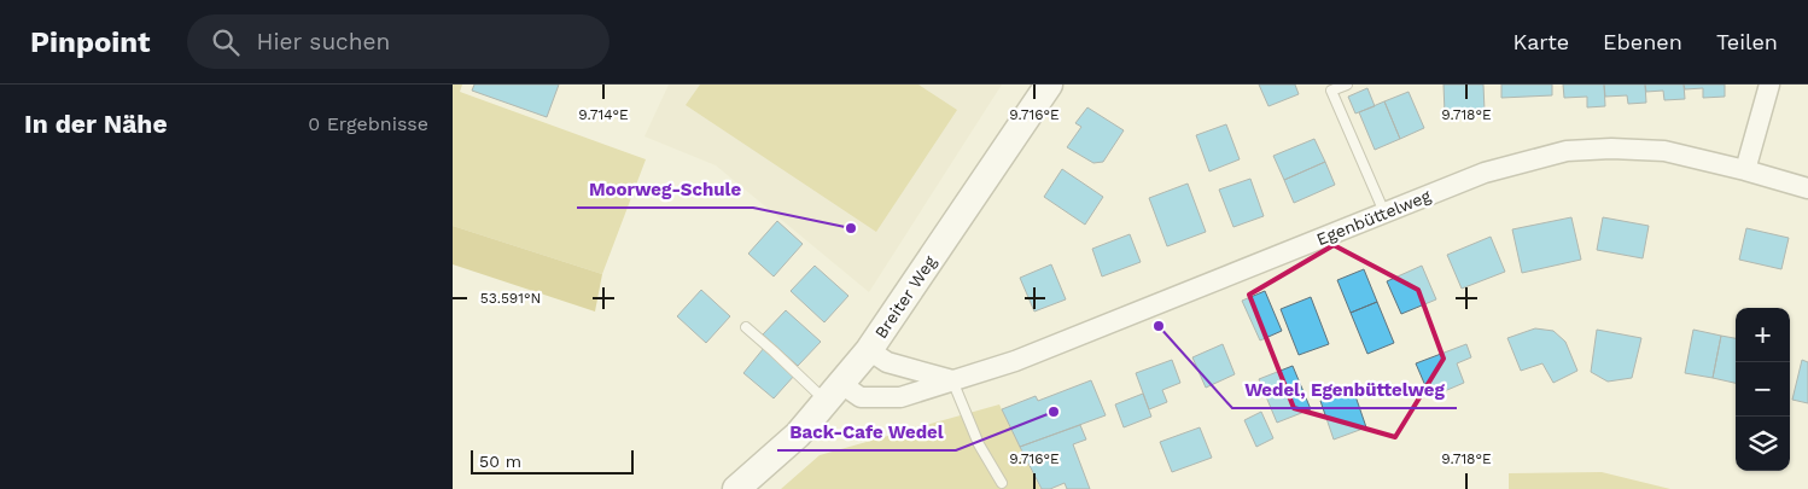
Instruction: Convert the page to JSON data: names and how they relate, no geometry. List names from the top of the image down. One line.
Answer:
{"streets":{"street":["Egenbüttelweg","Breiter Weg"]},"crossings":[["Egenbüttelweg","Breiter Weg"]],"places":["Moorweg-Schule","Wedel, Egenbüttelweg","Back-Cafe Wedel"],"scale_bar":"50 m","page":{"header":"Pinpoint","search":"Hier suchen","nav":["Karte","Ebenen","Teilen"],"heading":["In der Nähe","0 Ergebnisse"],"map_buttons":["+","−"],"scale":"50 m"},"coordinates":["9.714°E","9.716°E","9.718°E","53.591°N"]}
